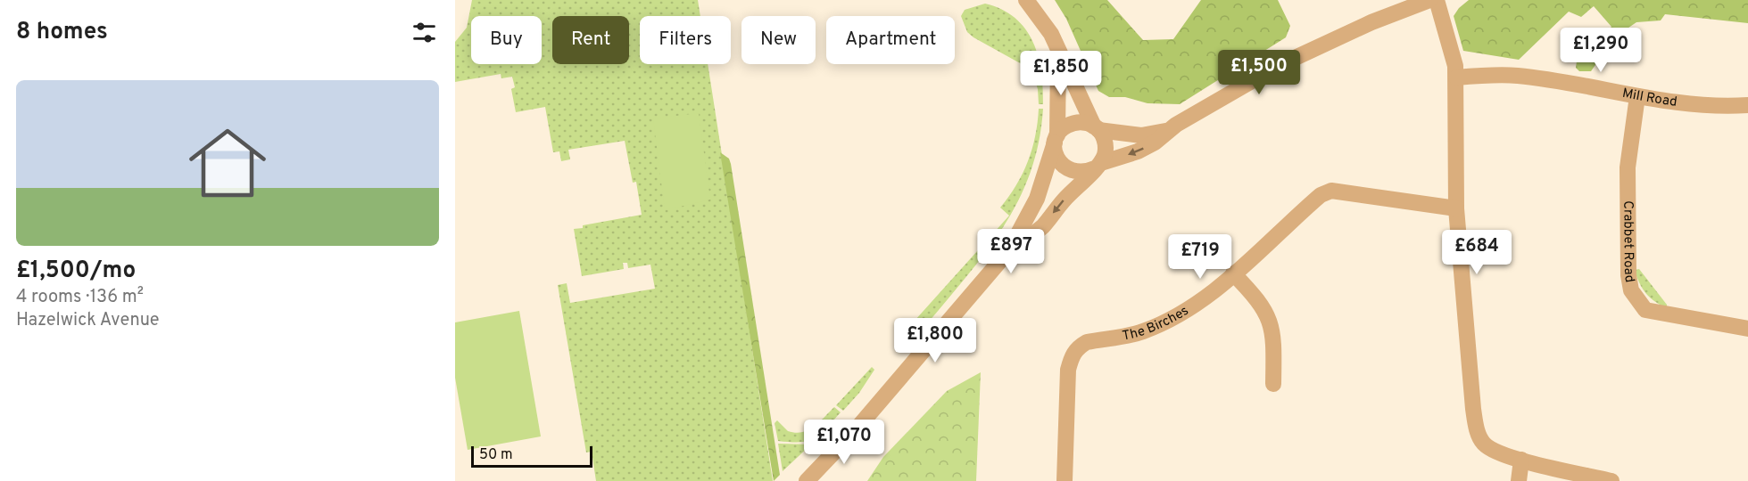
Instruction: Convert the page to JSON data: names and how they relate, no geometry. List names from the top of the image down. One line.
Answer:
{"streets":{"street":["Mill Road","Crabbet Road","The Birches"]},"crossings":[["Mill Road","Crabbet Road"]],"scale_bar":"50 m","page":{"heading":"8 homes","chip":["Buy","Rent","Filters","New","Apartment"],"price":["£1,290","£1,500","£1,850","£897","£684","£719","£1,800","£1,070"],"list":[{"name":"£1,500/mo","note":"4 rooms · 136 m² · Hazelwick Avenue"}],"scale":"50 m"}}
